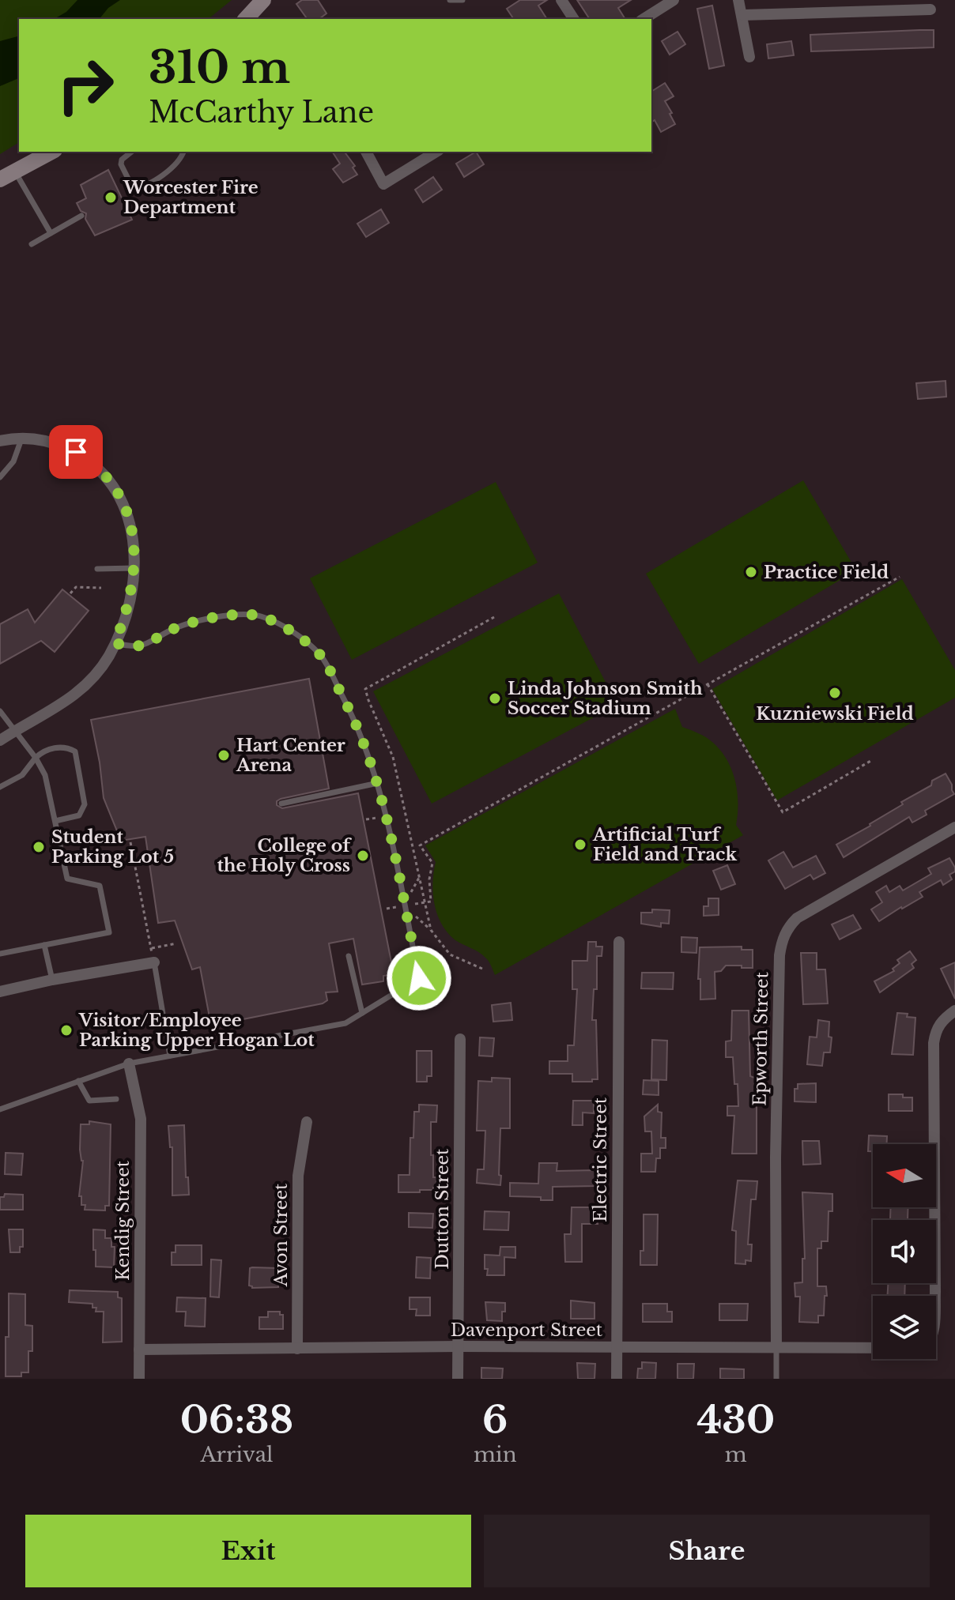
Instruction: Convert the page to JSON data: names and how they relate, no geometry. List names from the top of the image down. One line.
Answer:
{"streets":{"street":["Epworth Street","Electric Street","Dutton Street","Kendig Street","Avon Street","Davenport Street"]},"crossings":[["Epworth Street","Davenport Street"],["Electric Street","Davenport Street"],["Dutton Street","Davenport Street"],["Kendig Street","Davenport Street"],["Avon Street","Davenport Street"]],"places":["Worcester Fire Department","Practice Field","Kuzniewski Field","Linda Johnson Smith Soccer Stadium","Hart Center Arena","Artificial Turf Field and Track","Student Parking Lot 5","College of the Holy Cross","Visitor/Employee Parking Upper Hogan Lot"],"north":"left","page":{"turn":["310 m","McCarthy Lane"],"eta":["06:38","Arrival","6","min","430","m"],"buttons":["Exit","Share"]}}
